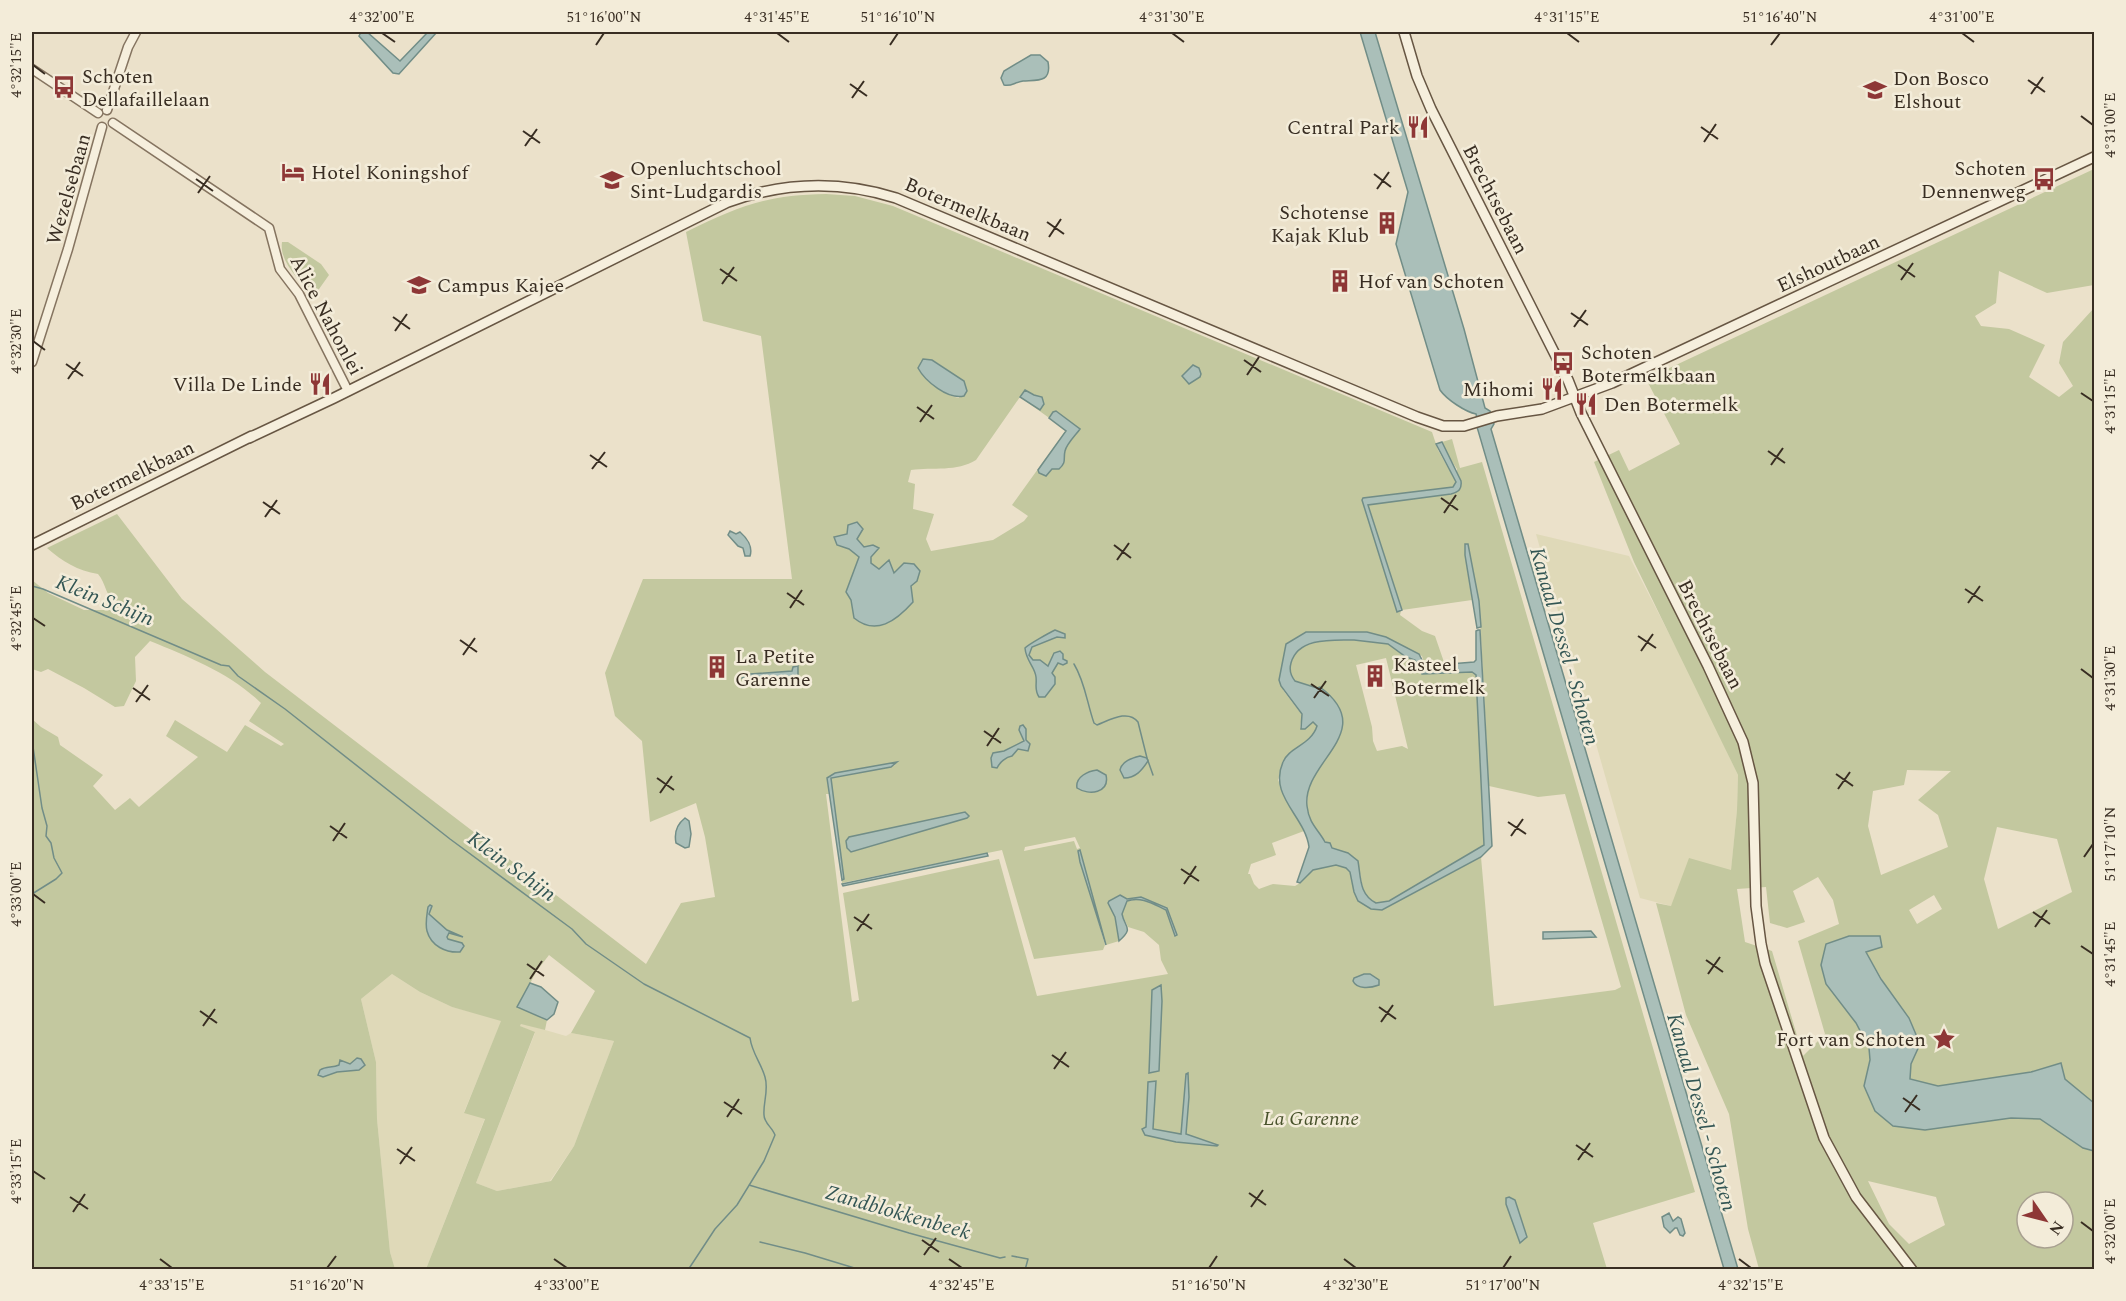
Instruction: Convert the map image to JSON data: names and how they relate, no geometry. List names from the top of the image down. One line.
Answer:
{"streets":{"main road":["Brechtsebaan","Botermelkbaan","Elshoutbaan"],"street":["Wezelsebaan","Alice Nahonlei"]},"crossings":[["Wezelsebaan","Alice Nahonlei"],["Brechtsebaan","Botermelkbaan"],["Brechtsebaan","Elshoutbaan"],["Botermelkbaan","Elshoutbaan"],["Botermelkbaan","Alice Nahonlei"]],"water":["Klein Schijn","Kanaal Dessel - Schoten","Zandblokkenbeek"],"parks":["La Garenne"],"places":{"bus stop":["Schoten Dellafaillelaan","Schoten Dennenweg","Schoten Botermelkbaan"],"school or university":["Don Bosco Elshout","Openluchtschool Sint-Ludgardis","Campus Kajee"],"restaurant":["Central Park","Villa De Linde","Mihomi","Den Botermelk"],"hotel":["Hotel Koningshof"],"building":["Schotense Kajak Klub","Hof van Schoten","La Petite Garenne","Kasteel Botermelk"],"place":["Fort van Schoten"]},"north":"bottom right","coordinates":["4°32'00\"E","51°16'00\"N","4°31'45\"E","51°16'10\"N","4°31'30\"E","4°31'15\"E","51°16'40\"N","4°31'00\"E","4°32'15\"E","4°32'30\"E","4°32'45\"E","51°17'10\"N","4°33'00\"E","4°33'15\"E","51°16'20\"N","51°16'50\"N","51°17'00\"N"]}
